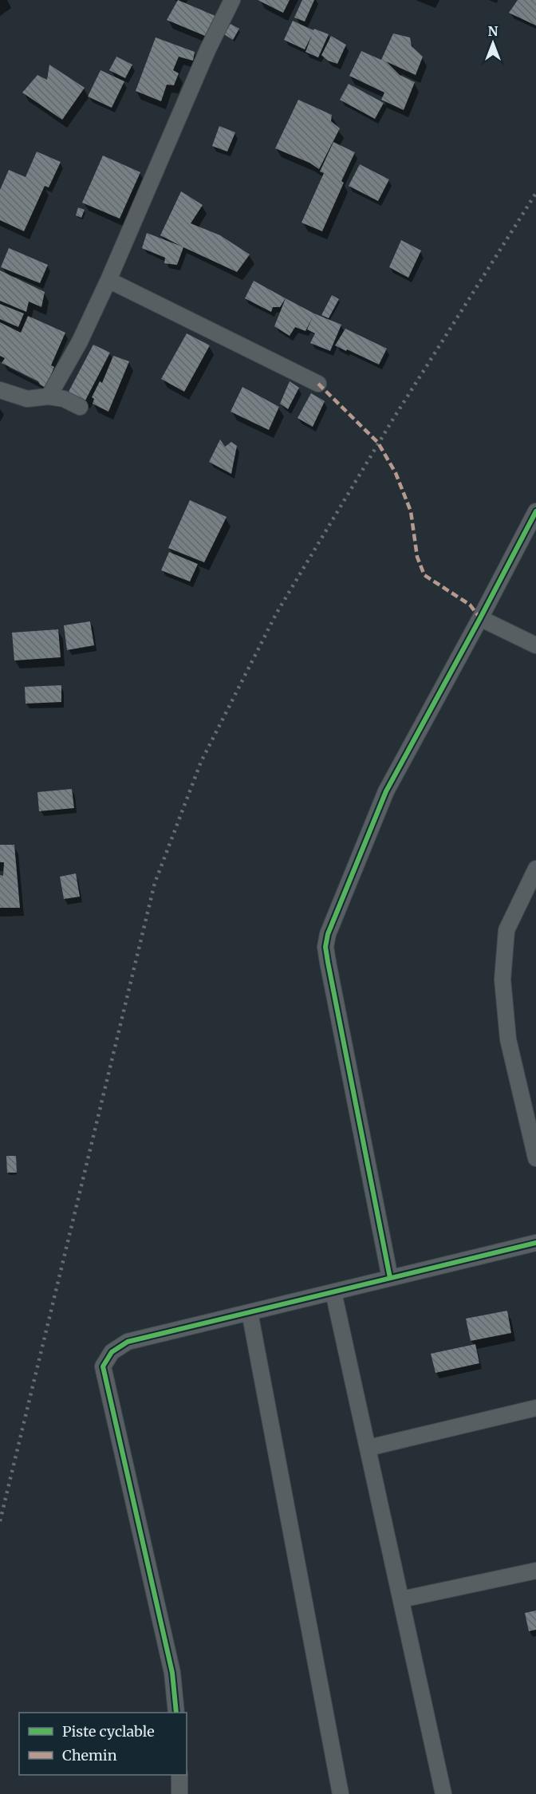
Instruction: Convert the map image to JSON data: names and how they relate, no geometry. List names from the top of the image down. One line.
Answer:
{"legend":["Piste cyclable","Chemin"],"north":"top"}
